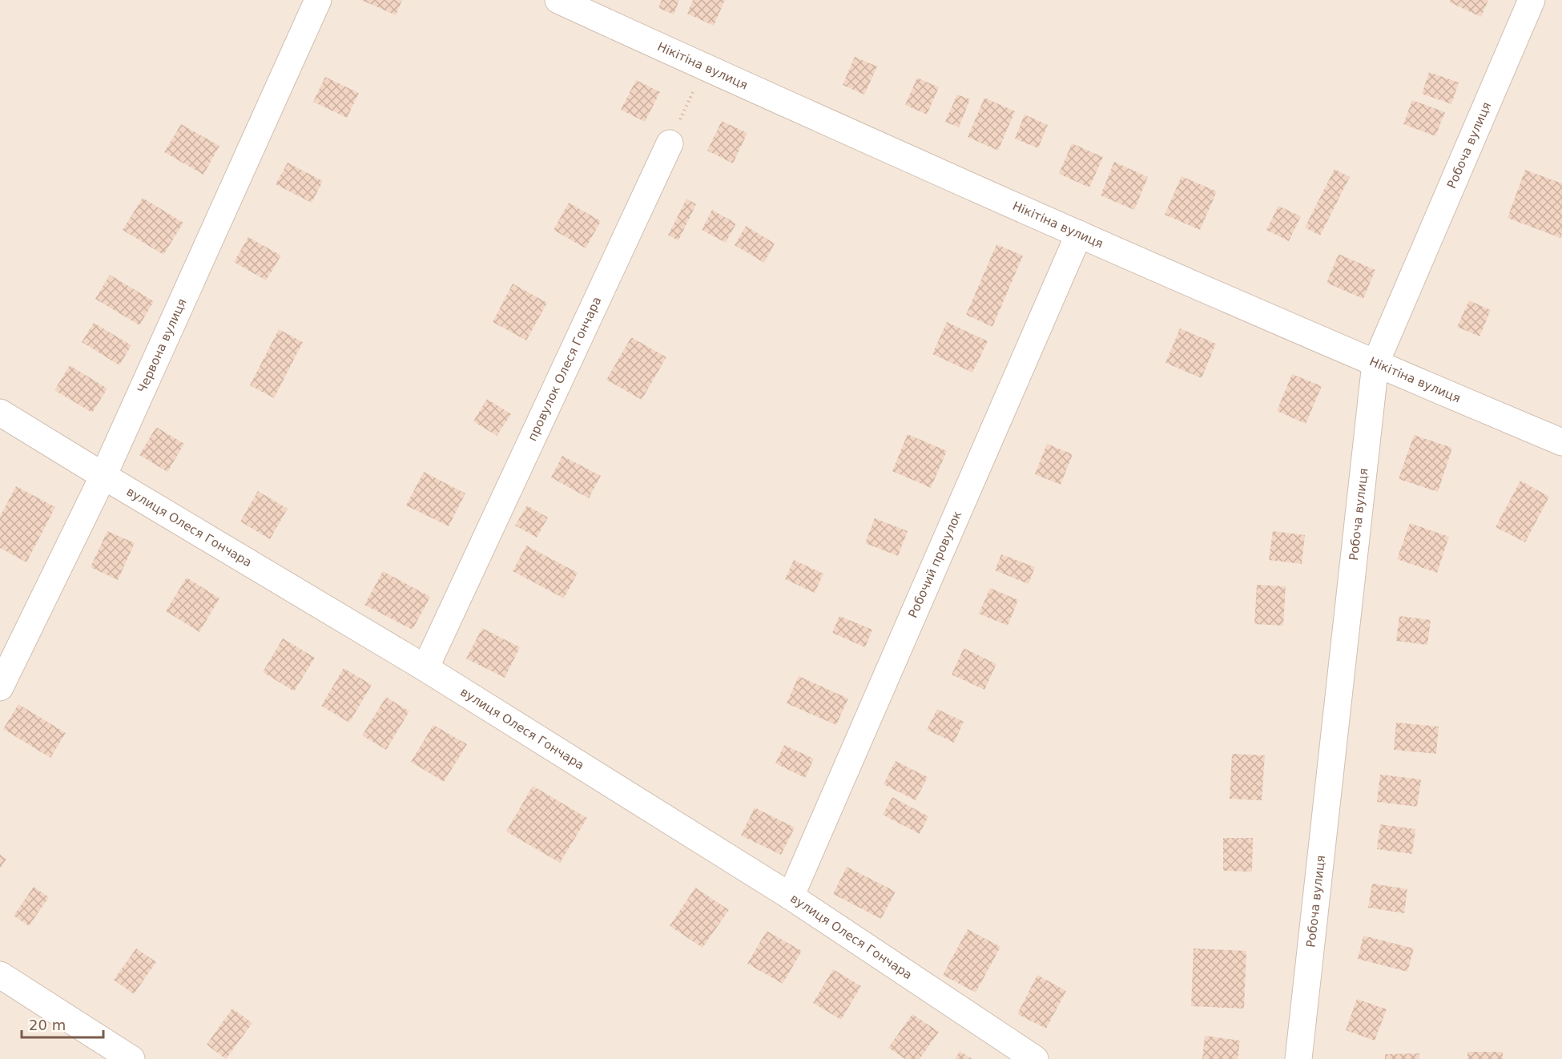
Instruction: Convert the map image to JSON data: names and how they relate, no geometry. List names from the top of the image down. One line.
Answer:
{"streets":{"street":["Нікітіна вулиця","Робоча вулиця","Червона вулиця","провулок Олеся Гончара","вулиця Олеся Гончара","Робочий провулок"]},"crossings":[["Нікітіна вулиця","Робоча вулиця"],["Нікітіна вулиця","Робочий провулок"],["Червона вулиця","вулиця Олеся Гончара"],["провулок Олеся Гончара","вулиця Олеся Гончара"],["вулиця Олеся Гончара","Робочий провулок"]],"scale_bar":"20 m"}
